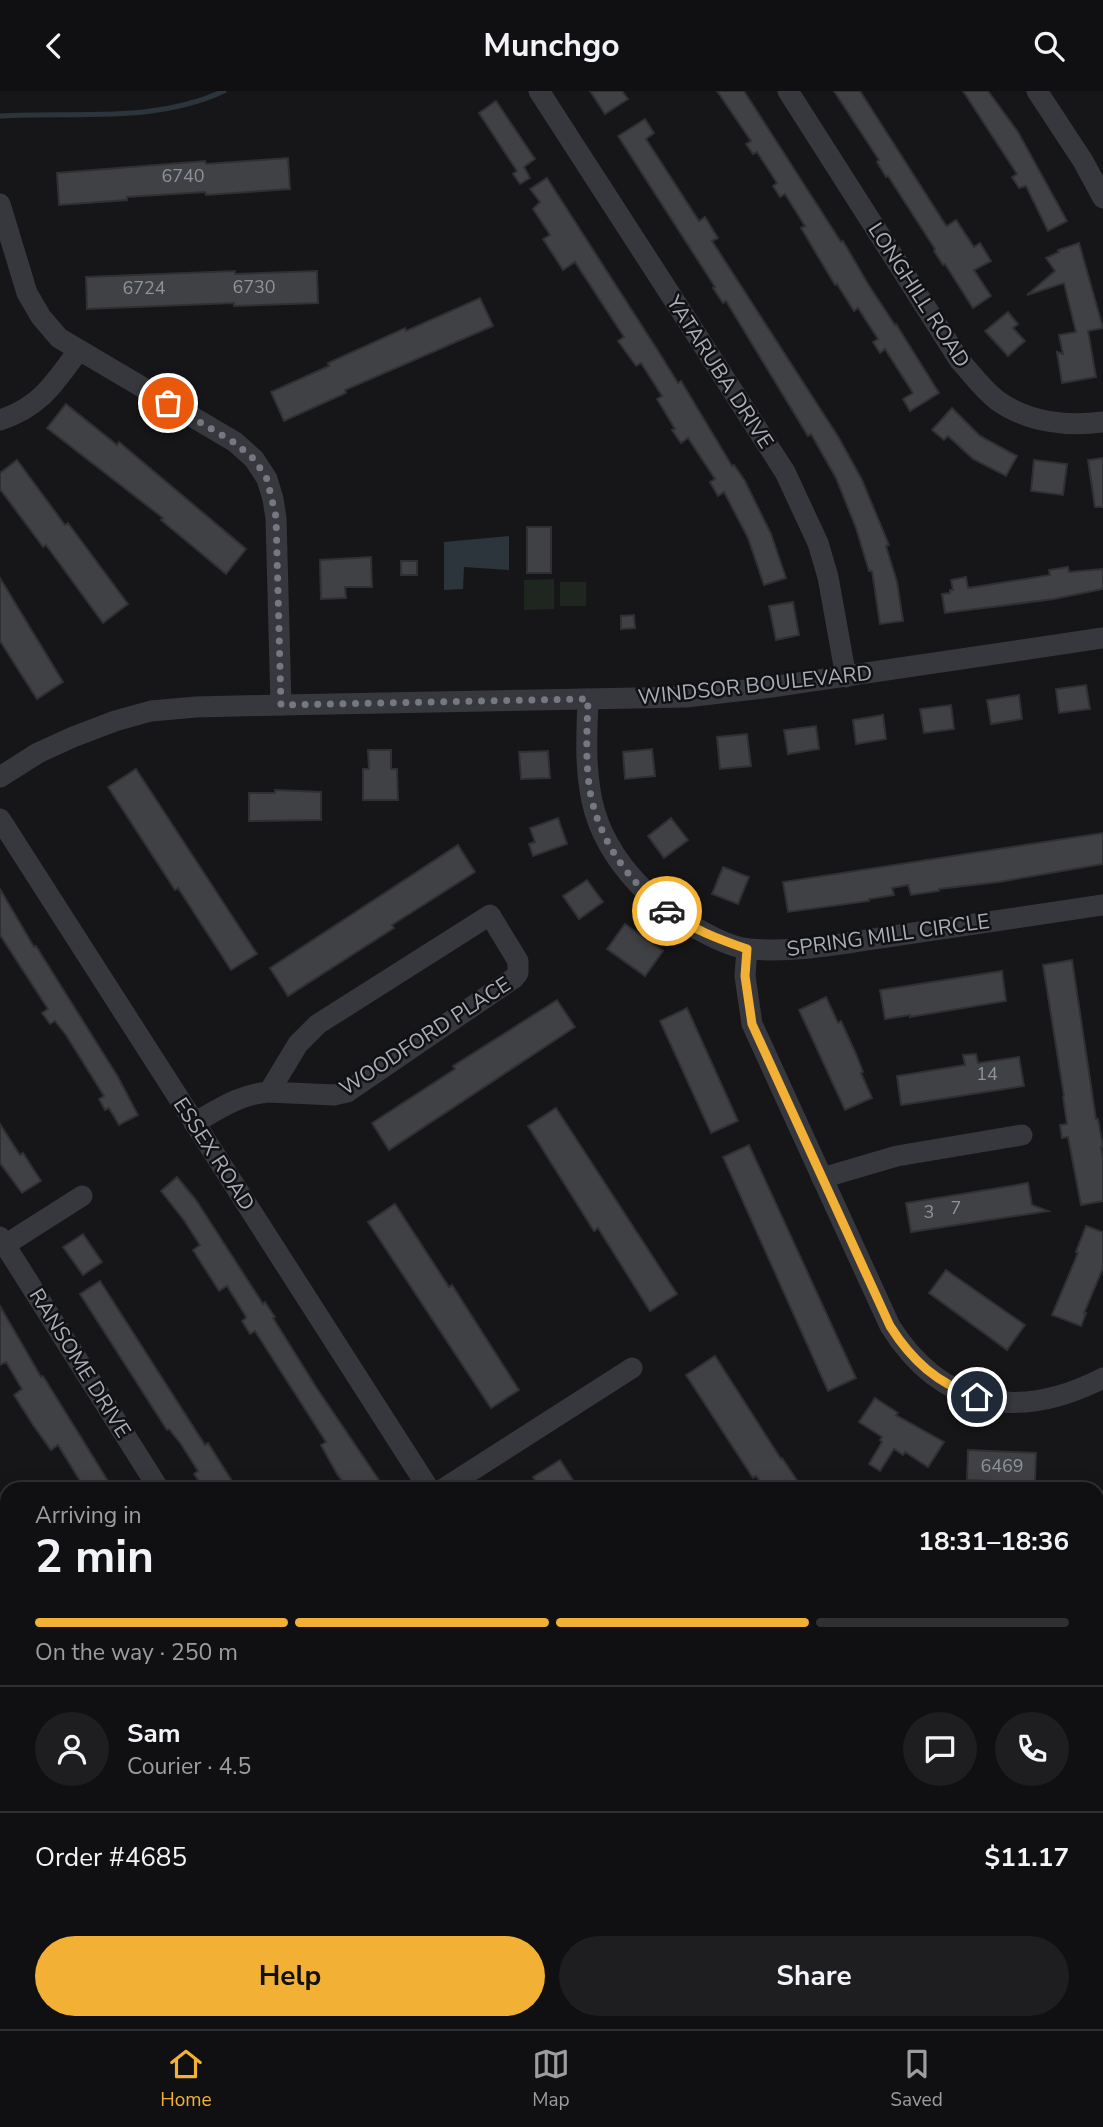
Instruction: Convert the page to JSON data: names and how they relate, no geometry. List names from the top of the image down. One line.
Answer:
{"streets":{"street":["LONGHILL ROAD","YATARUBA DRIVE","WINDSOR BOULEVARD","SPRING MILL CIRCLE","WOODFORD PLACE","ESSEX ROAD","RANSOME DRIVE"]},"crossings":[["YATARUBA DRIVE","WINDSOR BOULEVARD"],["WINDSOR BOULEVARD","SPRING MILL CIRCLE"],["WOODFORD PLACE","ESSEX ROAD"]],"house_numbers":["6740","6730","6724","14","7","3","6469"],"page":{"header":"Munchgo","heading":["2 min","Arriving in","18:31–18:36"],"panel":["Sam","Courier · 4.5","Order #4685","$11.17"],"bar":"On the way · 250 m","buttons":["Help","Share"],"tabs":["Home","Map","Saved"]}}
